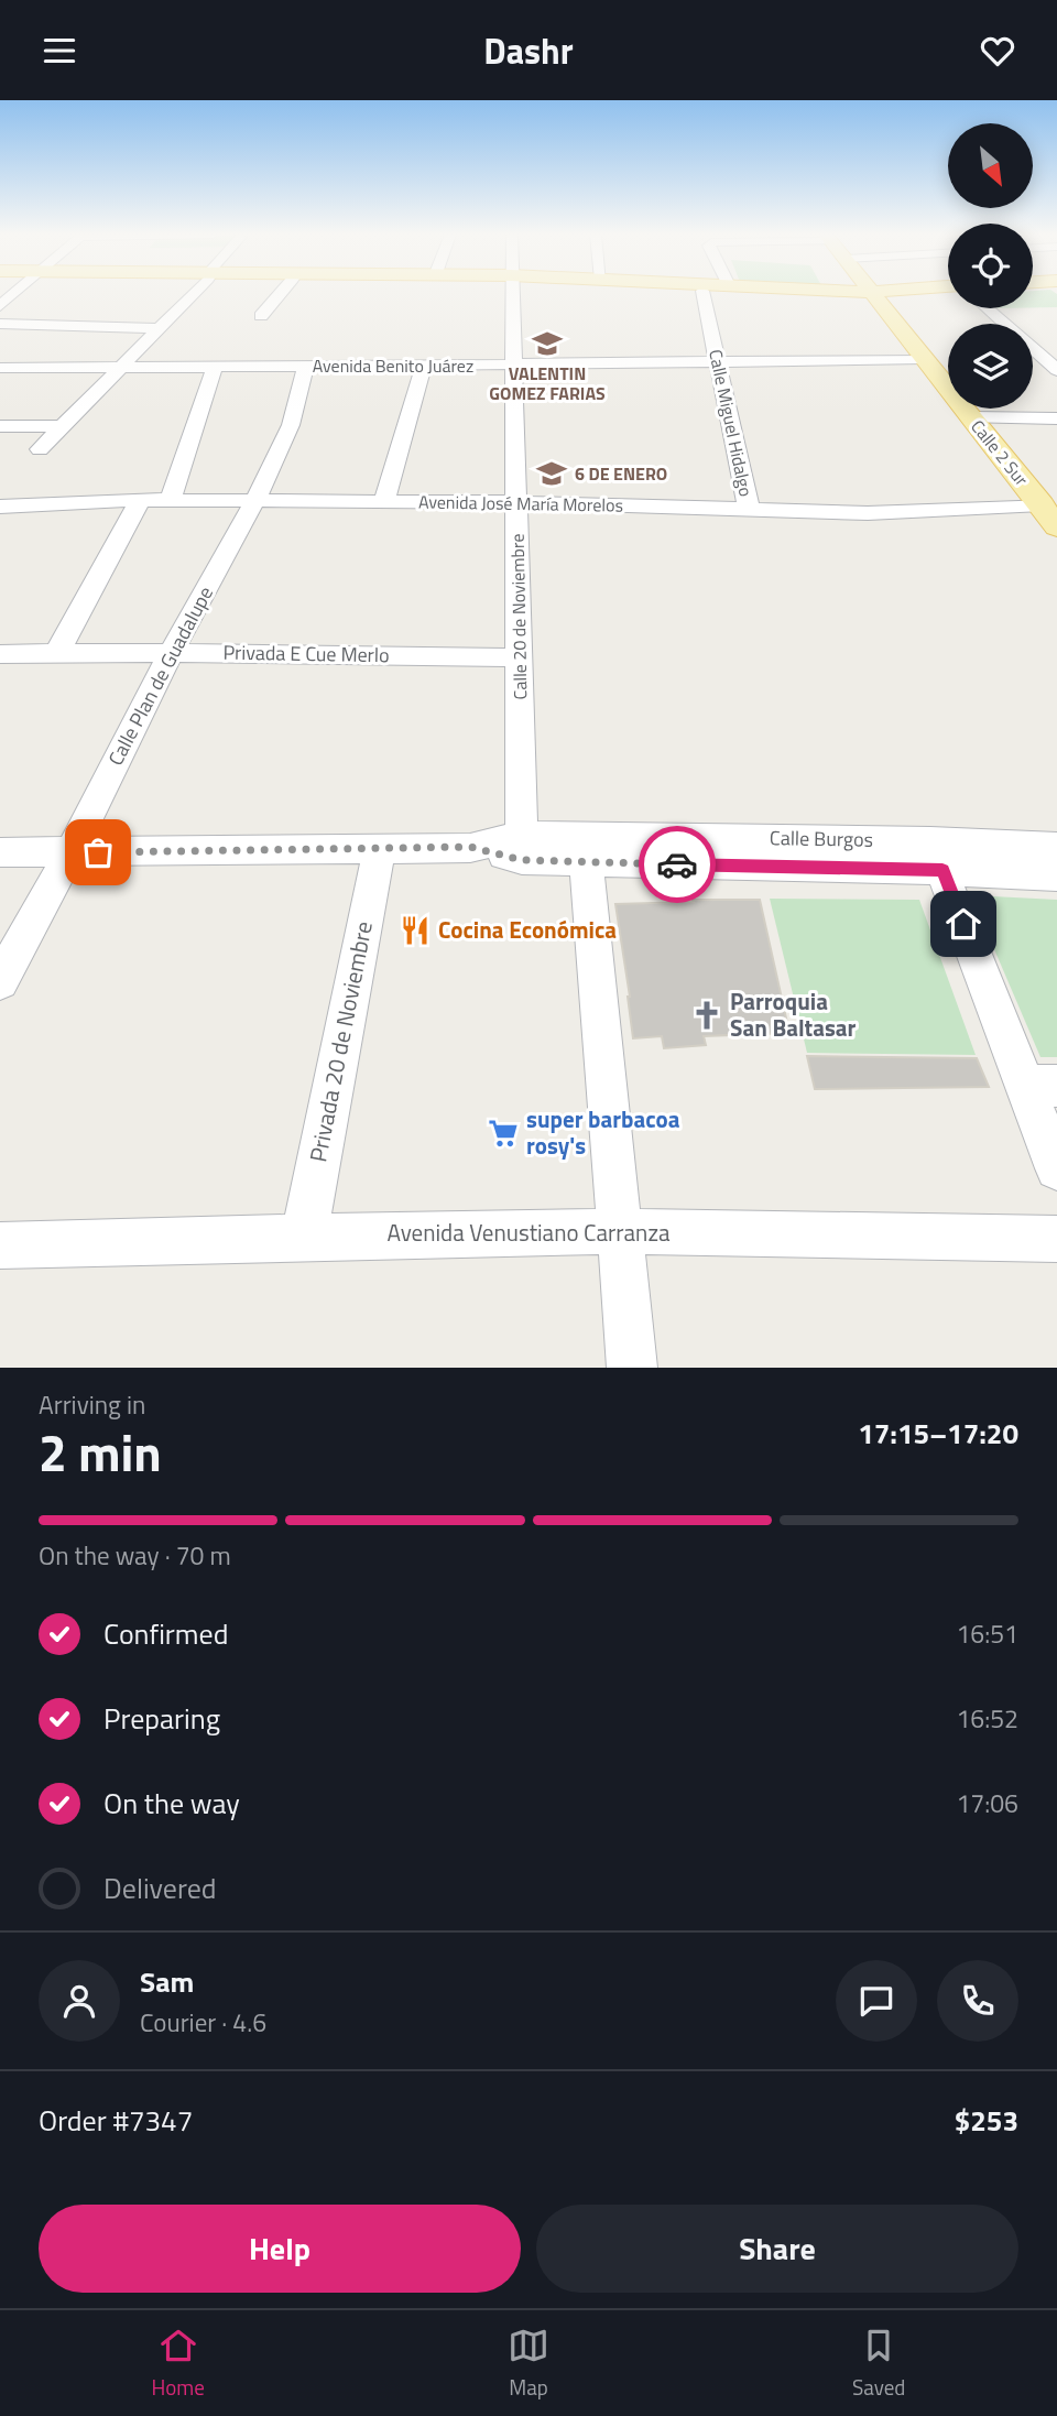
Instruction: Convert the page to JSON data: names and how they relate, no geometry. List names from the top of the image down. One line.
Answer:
{"streets":{"main road":["Calle 2 Sur"],"street":["Avenida Benito Juárez","Calle Miguel Hidalgo","Avenida José María Morelos","Calle 20 de Noviembre","Privada E Cue Merlo","Calle Plan de Guadalupe","Calle Burgos","Privada 20 de Noviembre","Avenida Venustiano Carranza"]},"crossings":[["Avenida Benito Juárez","Calle Miguel Hidalgo"],["Avenida Benito Juárez","Calle 2 Sur"],["Avenida Benito Juárez","Calle 20 de Noviembre"],["Avenida Benito Juárez","Calle Plan de Guadalupe"],["Calle Miguel Hidalgo","Avenida José María Morelos"],["Calle 2 Sur","Avenida José María Morelos"],["Avenida José María Morelos","Calle 20 de Noviembre"],["Avenida José María Morelos","Calle Plan de Guadalupe"],["Calle 20 de Noviembre","Privada E Cue Merlo"],["Calle 20 de Noviembre","Calle Burgos"],["Privada E Cue Merlo","Calle Plan de Guadalupe"],["Privada 20 de Noviembre","Avenida Venustiano Carranza"]],"places":{"school or university":["VALENTIN GOMEZ FARIAS","6 DE ENERO"],"restaurant":["Cocina Económica"],"church":["Parroquia San Baltasar"],"supermarket":["super barbacoa rosy's"]},"north":"bottom right","page":{"header":"Dashr","heading":["2 min","Arriving in","17:15–17:20"],"panel":["Sam","Courier · 4.6","Order #7347","$253"],"bar":"On the way · 70 m","list":[["Confirmed","16:51"],["Preparing","16:52"],["On the way","17:06"],"Delivered"],"buttons":["Help","Share"],"tabs":["Home","Map","Saved"]}}
